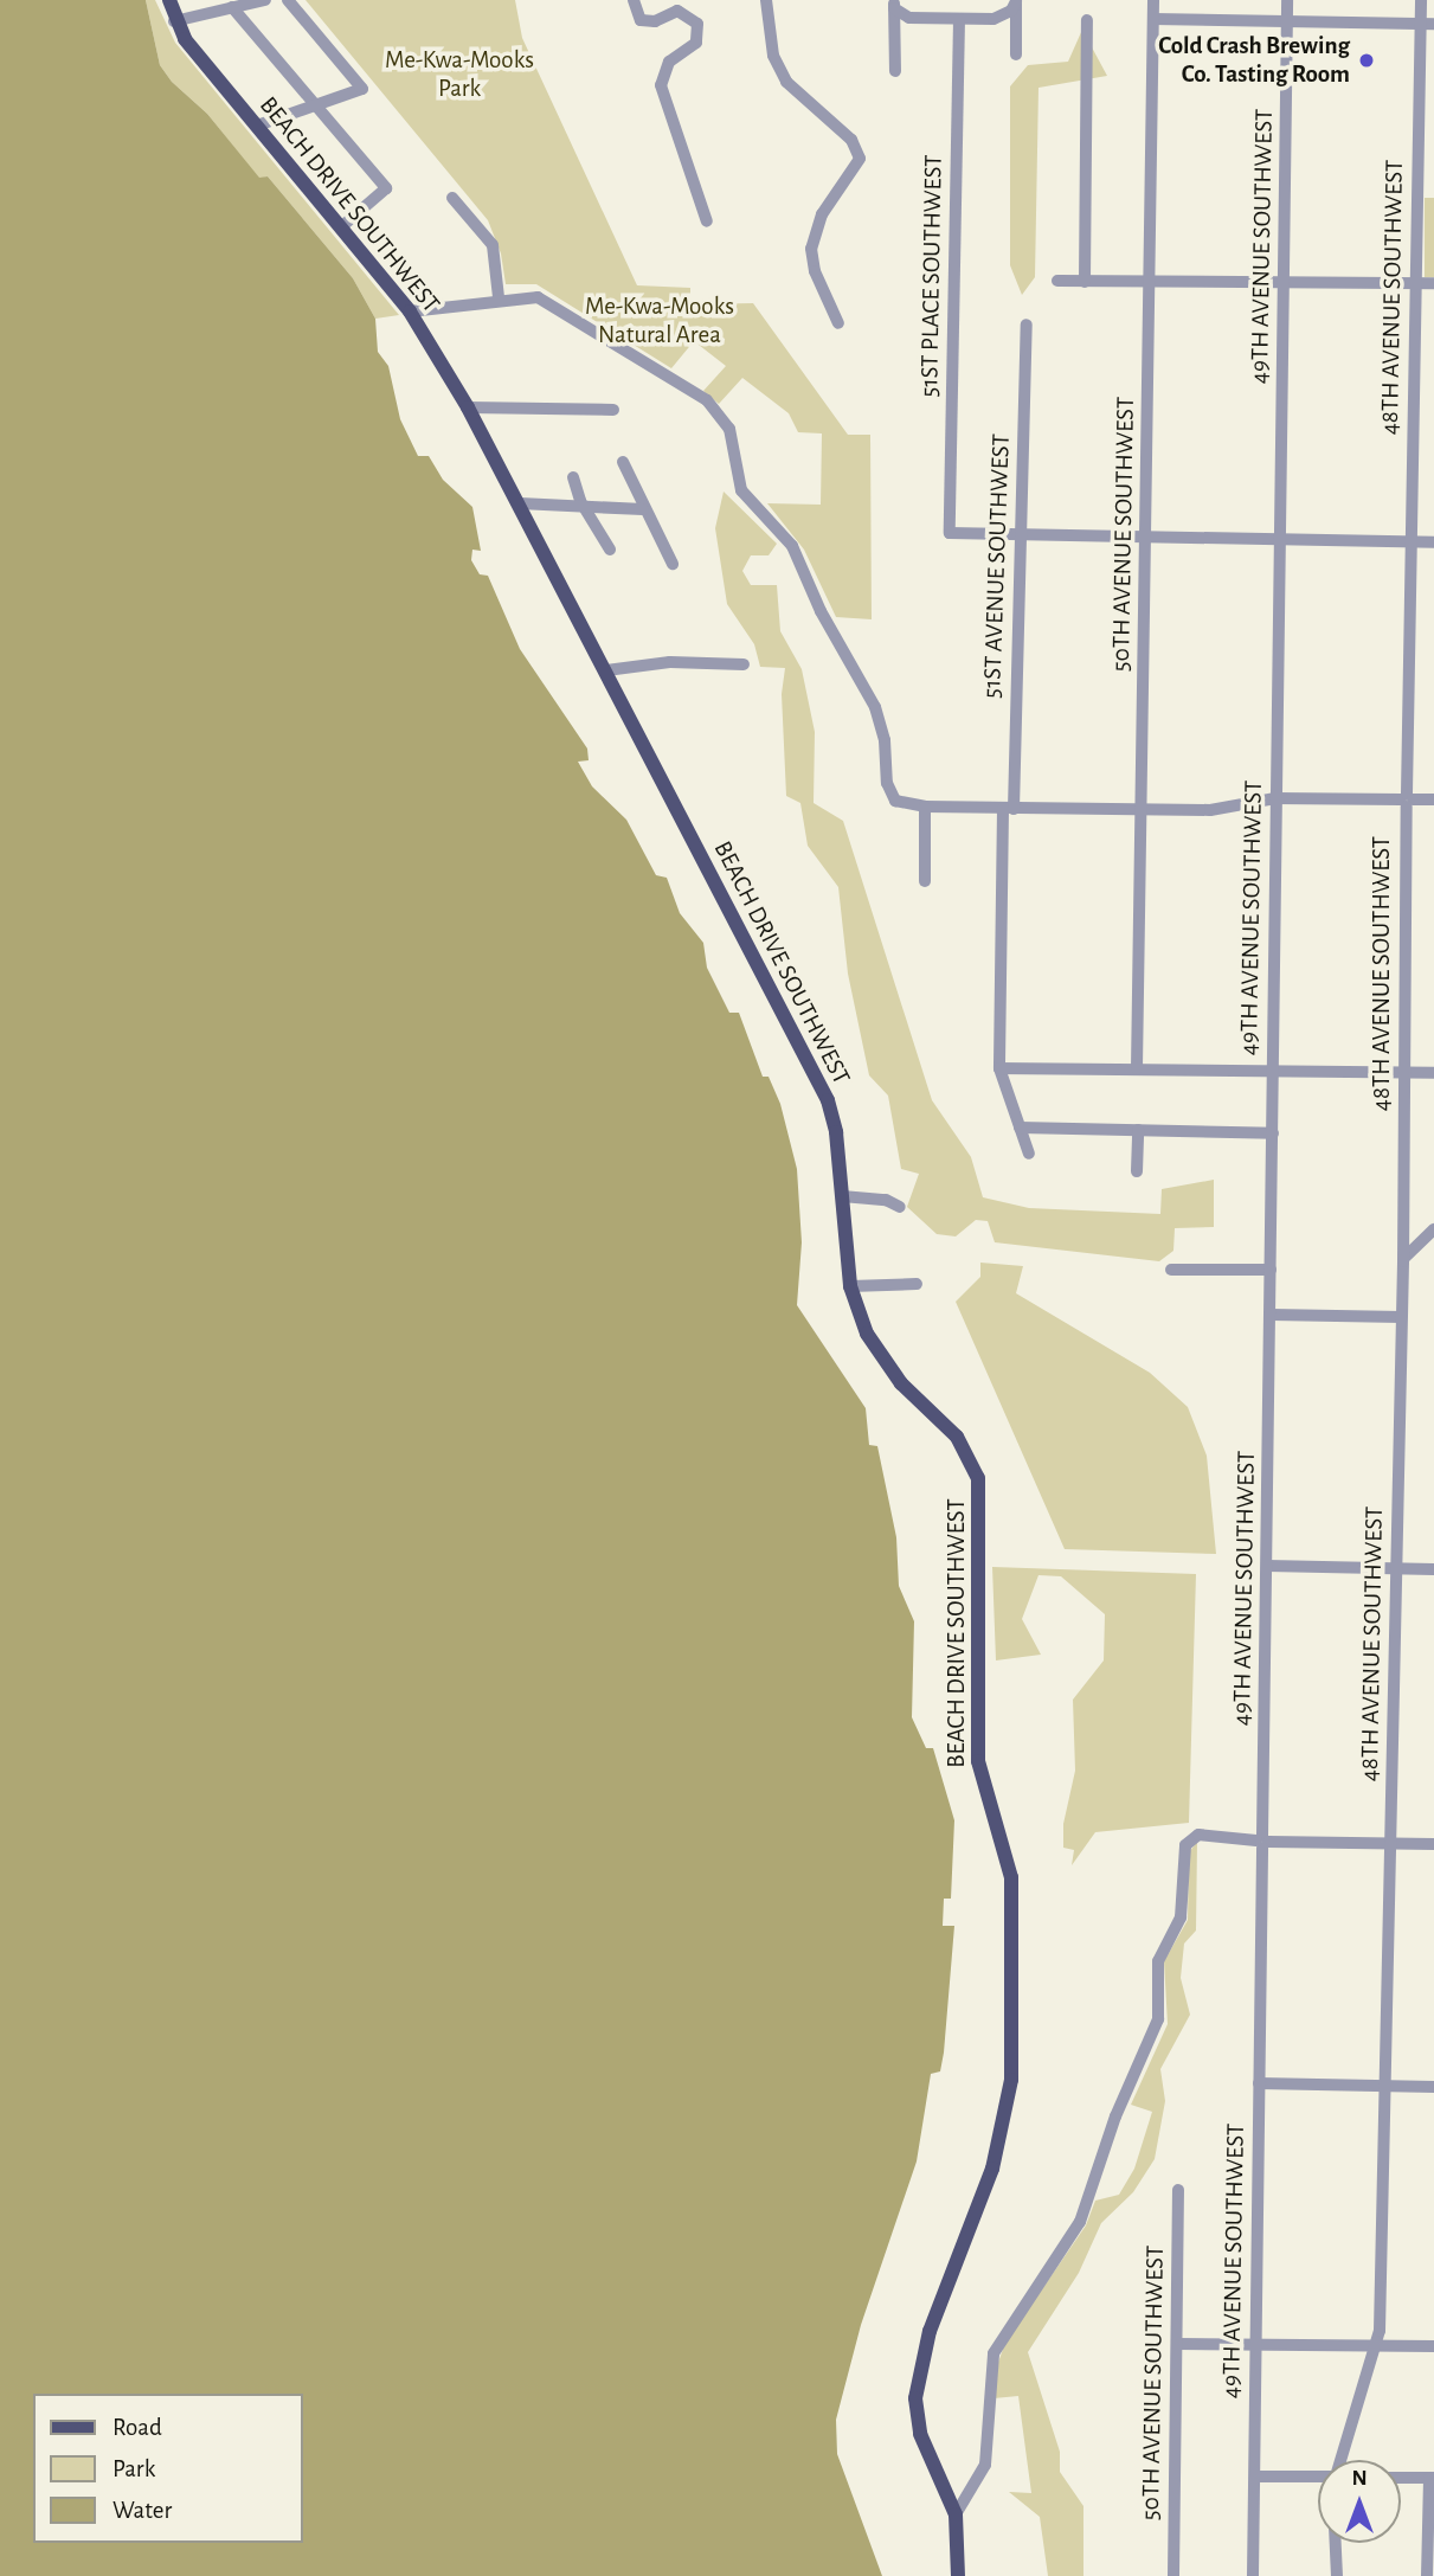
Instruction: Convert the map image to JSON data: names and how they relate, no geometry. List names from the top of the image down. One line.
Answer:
{"streets":{"main road":["BEACH DRIVE SOUTHWEST"],"street":["49TH AVENUE SOUTHWEST","51ST PLACE SOUTHWEST","48TH AVENUE SOUTHWEST","50TH AVENUE SOUTHWEST","51ST AVENUE SOUTHWEST"]},"crossings":[["51ST PLACE SOUTHWEST","51ST AVENUE SOUTHWEST"]],"parks":["Me-Kwa-Mooks Park","Me-Kwa-Mooks Natural Area"],"places":["Cold Crash Brewing Co. Tasting Room"],"legend":["Road","Park","Water"],"north":"top"}
